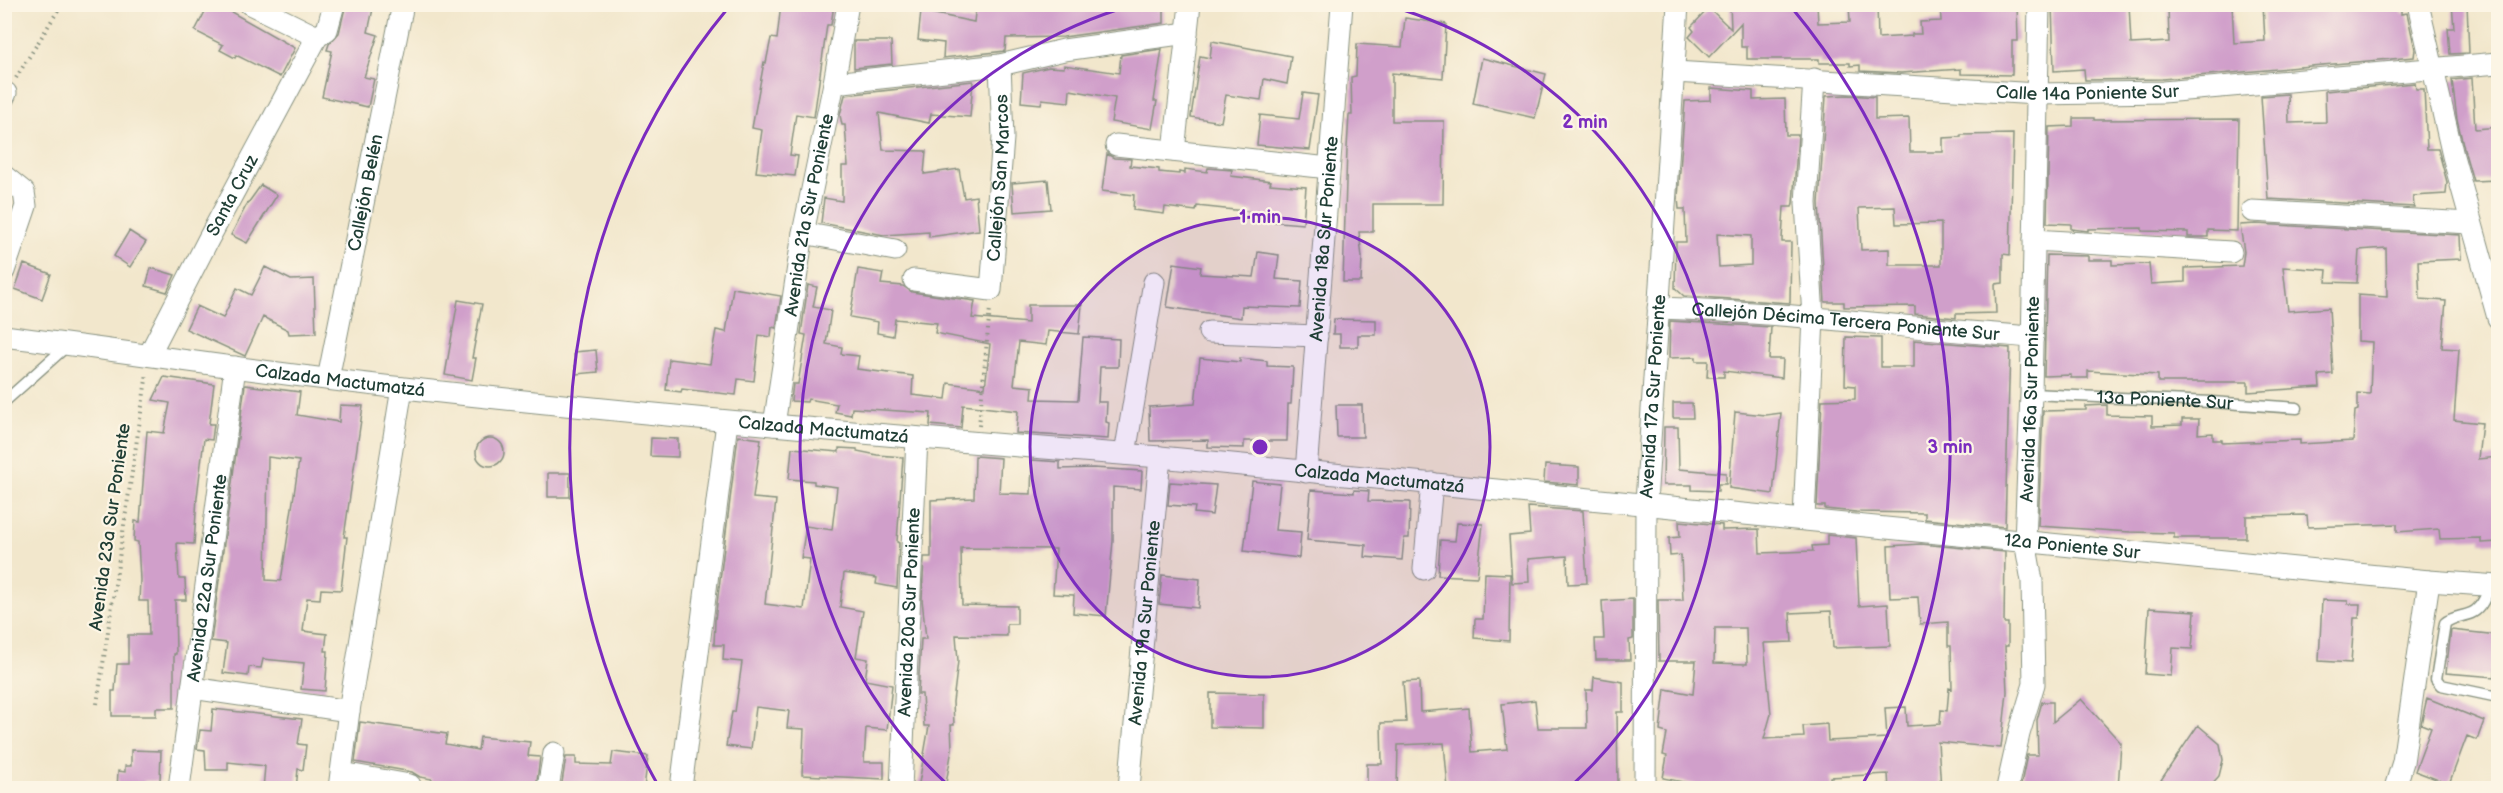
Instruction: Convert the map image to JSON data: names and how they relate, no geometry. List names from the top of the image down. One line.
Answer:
{"streets":{"street":["Calle 14a Poniente Sur","Callejón San Marcos","Callejón Belén","Santa Cruz","Avenida 21a Sur Poniente","Avenida 18a Sur Poniente","Callejón Décima Tercera Poniente Sur","Calzada Mactumatzá","Avenida 17a Sur Poniente","Avenida 16a Sur Poniente","12a Poniente Sur","Avenida 22a Sur Poniente","Avenida 20a Sur Poniente","Avenida 19a Sur Poniente"],"lane":["13a Poniente Sur"],"path":["Avenida 23a Sur Poniente"]},"crossings":[["Calle 14a Poniente Sur","Avenida 17a Sur Poniente"],["Calle 14a Poniente Sur","Avenida 16a Sur Poniente"],["Callejón Belén","Calzada Mactumatzá"],["Santa Cruz","Calzada Mactumatzá"],["Santa Cruz","Avenida 23a Sur Poniente"],["Avenida 21a Sur Poniente","Calzada Mactumatzá"],["Avenida 18a Sur Poniente","Calzada Mactumatzá"],["Callejón Décima Tercera Poniente Sur","Avenida 17a Sur Poniente"],["Callejón Décima Tercera Poniente Sur","Avenida 16a Sur Poniente"],["Calzada Mactumatzá","Avenida 17a Sur Poniente"],["Calzada Mactumatzá","Avenida 23a Sur Poniente"],["Calzada Mactumatzá","12a Poniente Sur"],["Calzada Mactumatzá","Avenida 22a Sur Poniente"],["Calzada Mactumatzá","Avenida 20a Sur Poniente"],["Calzada Mactumatzá","Avenida 19a Sur Poniente"],["Avenida 17a Sur Poniente","12a Poniente Sur"],["Avenida 16a Sur Poniente","13a Poniente Sur"],["Avenida 16a Sur Poniente","12a Poniente Sur"]],"rings":["2 min","1 min","3 min"]}
